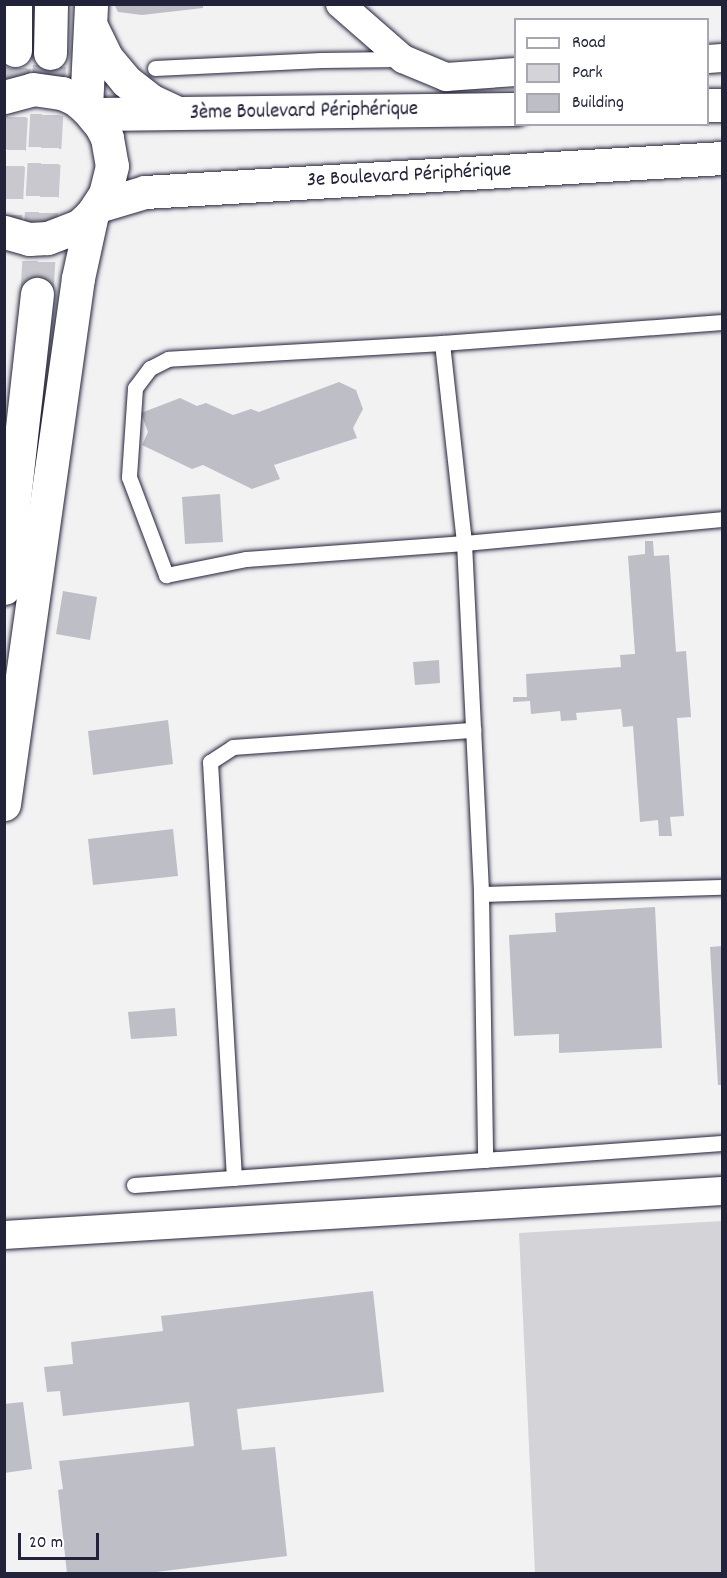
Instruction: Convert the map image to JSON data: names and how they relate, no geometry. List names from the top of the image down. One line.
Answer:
{"streets":{"highway":["3ème Boulevard Périphérique","3e Boulevard Périphérique"]},"legend":["Road","Park","Building"],"scale_bar":"20 m"}
